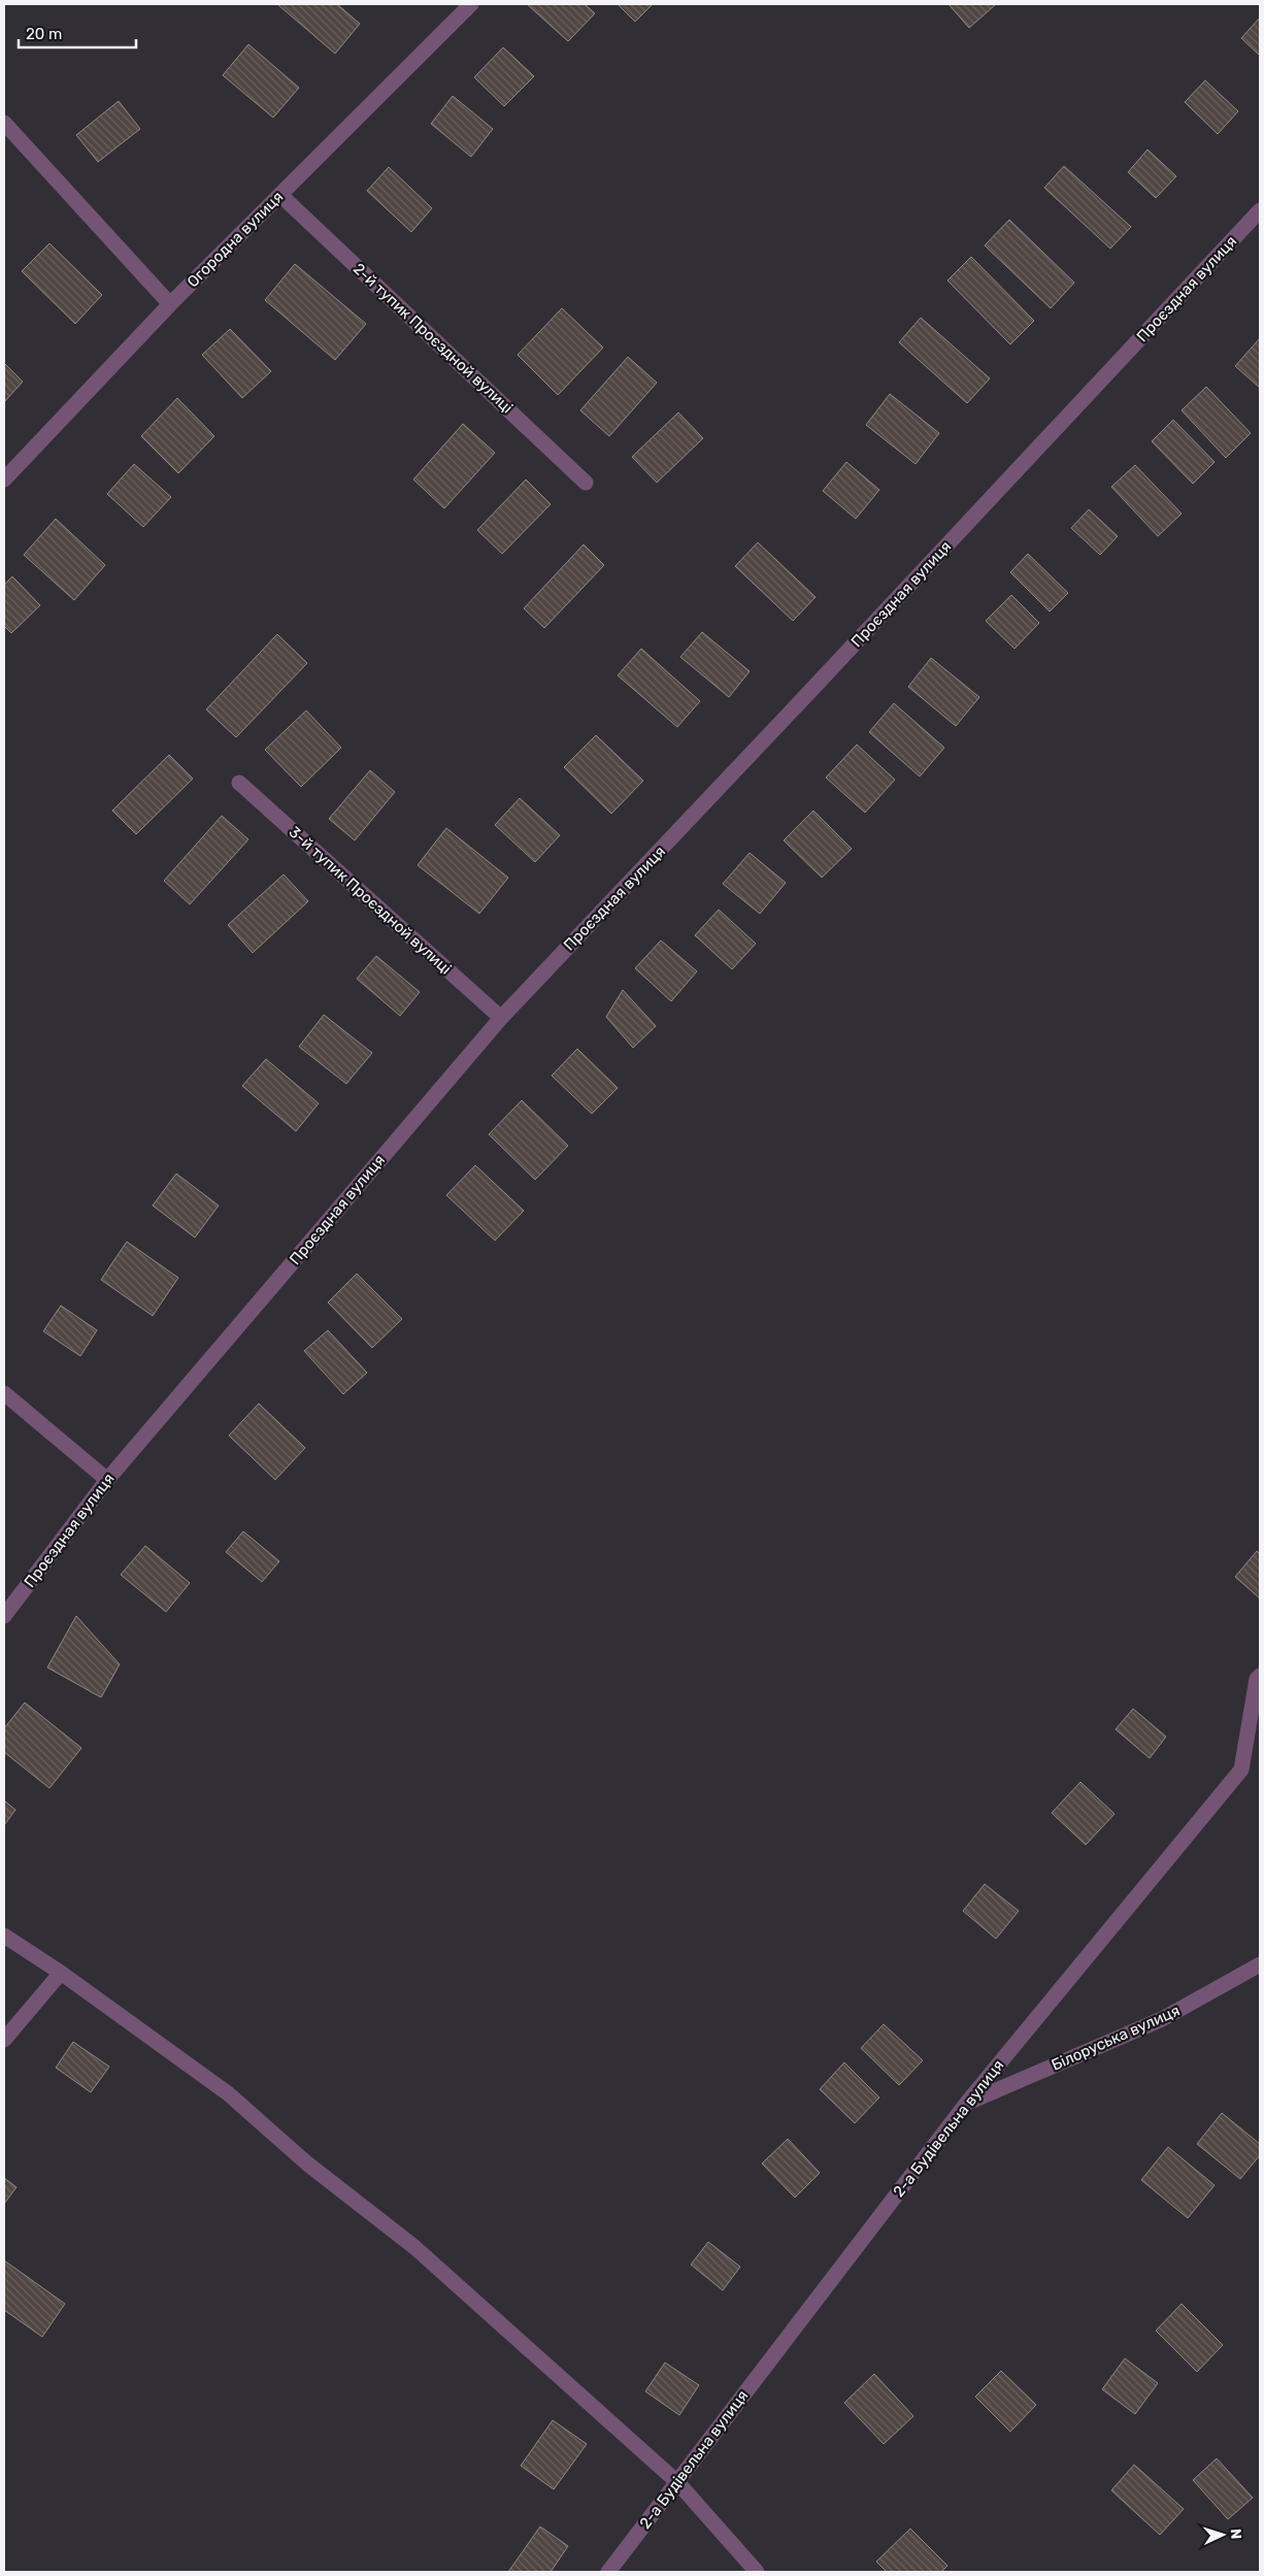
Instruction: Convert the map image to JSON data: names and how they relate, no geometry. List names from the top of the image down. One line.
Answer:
{"streets":{"street":["Огородна вулиця","Проєздная вулиця","2-й тупик Проєздной вулиці","3-й тупик Проєздной вулиці","Білоруська вулиця","2-а Будівельна вулиця"]},"crossings":[["Огородна вулиця","2-й тупик Проєздной вулиці"],["Проєздная вулиця","3-й тупик Проєздной вулиці"],["Білоруська вулиця","2-а Будівельна вулиця"]],"scale_bar":"20 m","north":"right"}
